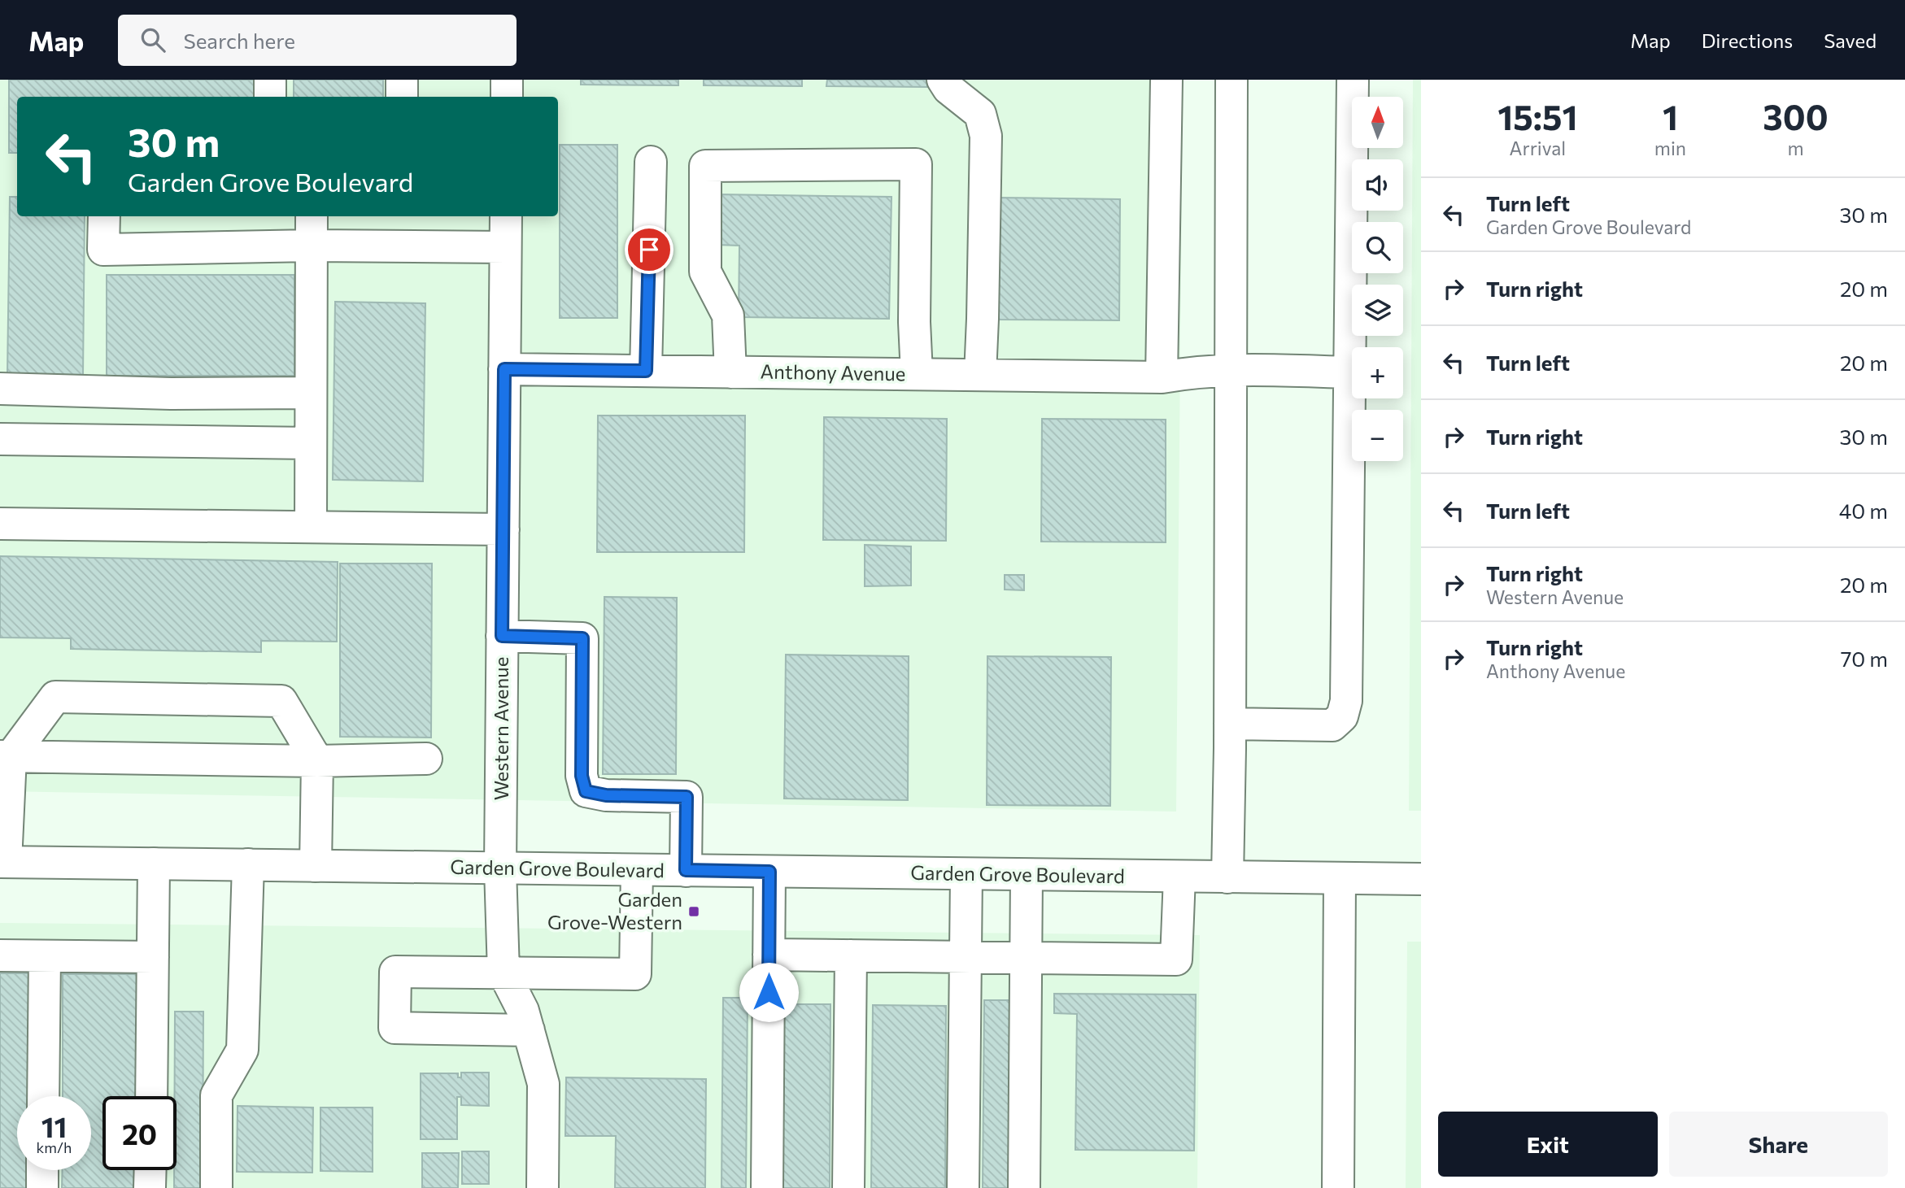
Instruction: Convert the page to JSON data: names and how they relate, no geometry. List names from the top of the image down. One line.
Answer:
{"streets":{"street":["Anthony Avenue","Western Avenue","Garden Grove Boulevard"]},"crossings":[["Anthony Avenue","Western Avenue"],["Western Avenue","Garden Grove Boulevard"]],"places":{"transit":["Garden Grove-Western"]},"north":"top","page":{"header":"Map","search":"Search here","nav":["Map","Directions","Saved"],"eta":["15:51","Arrival","1","min","300","m"],"map_buttons":["+","−"],"turn":["30 m","Garden Grove Boulevard"],"list":[{"name":"Turn left","note":"Garden Grove Boulevard","value":"30 m"},{"name":"Turn right","value":"20 m"},{"name":"Turn left","value":"20 m"},{"name":"Turn right","value":"30 m"},{"name":"Turn left","value":"40 m"},{"name":"Turn right","note":"Western Avenue","value":"20 m"},{"name":"Turn right","note":"Anthony Avenue","value":"70 m"}],"speed":"11 km/h","limit":"20","buttons":["Exit","Share"]}}
